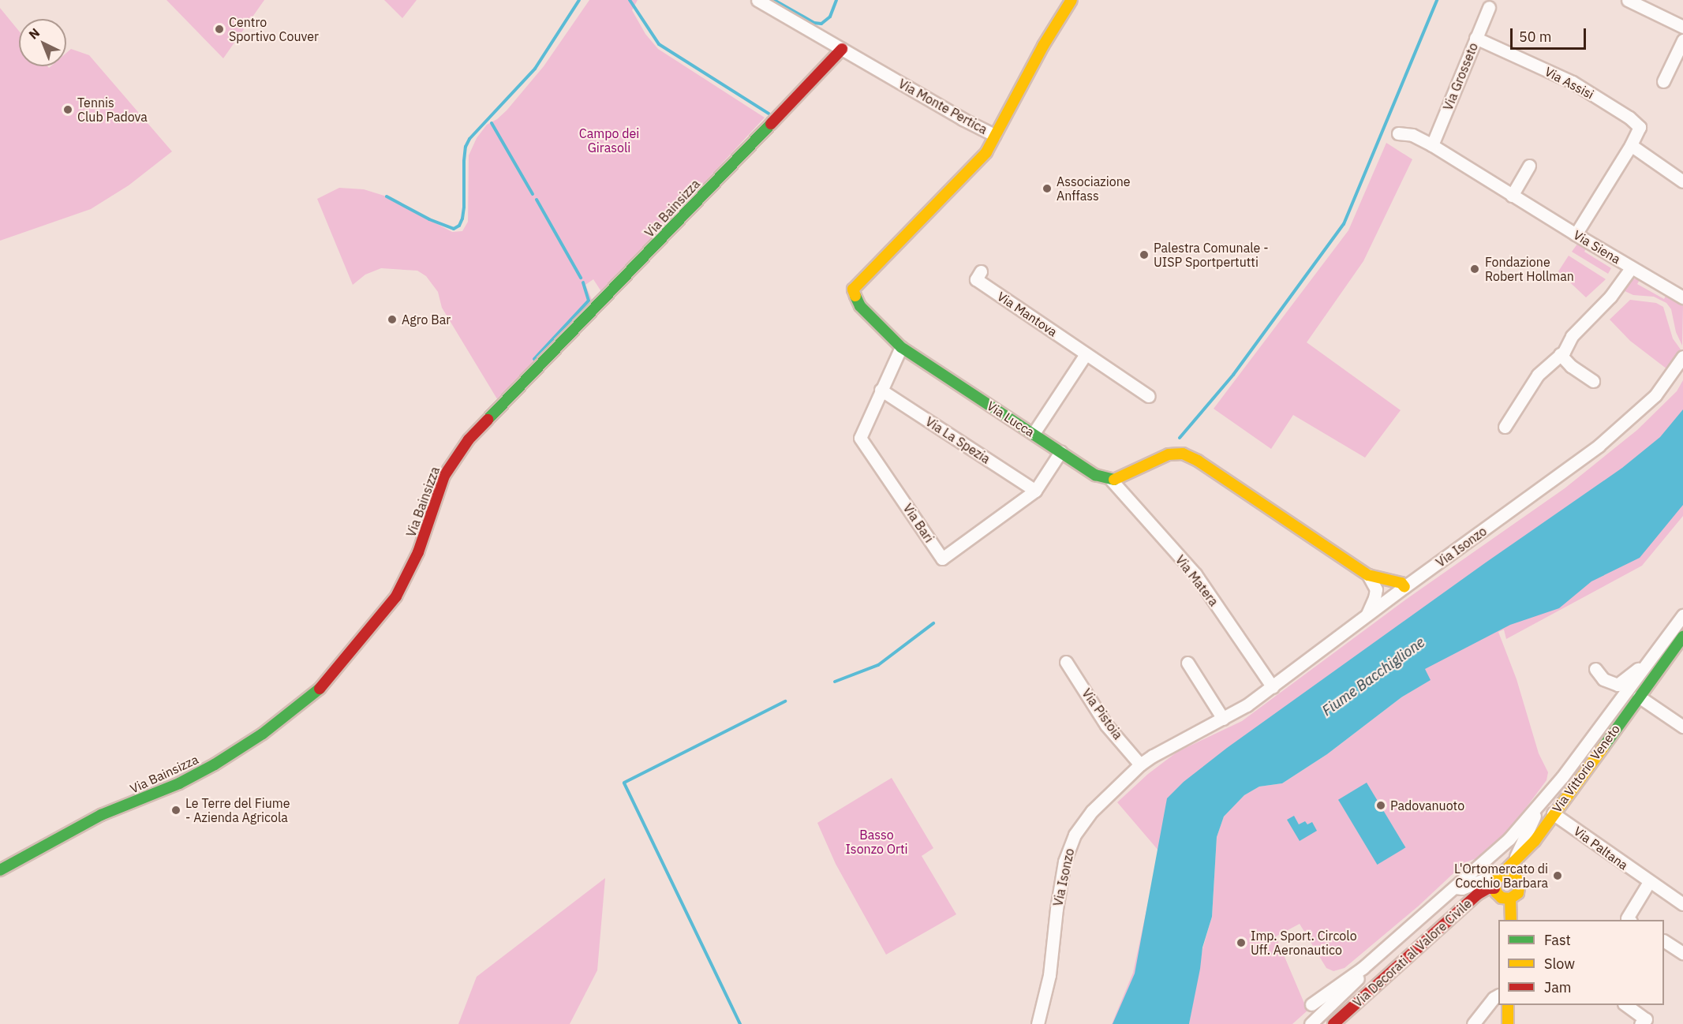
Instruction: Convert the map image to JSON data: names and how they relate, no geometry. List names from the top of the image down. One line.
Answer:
{"streets":{"street":["Via Grosseto","Via Assisi","Via Monte Pertica","Via Bainsizza","Via Siena","Via Mantova","Via Lucca","Via La Spezia","Via Bari","Via Isonzo","Via Matera","Via Pistoia","Via Vittorio Veneto","Via Paltana","Via Decorati al Valore Civile"]},"crossings":[["Via Grosseto","Via Assisi"],["Via Grosseto","Via Siena"],["Via Assisi","Via Siena"],["Via Monte Pertica","Via Bainsizza"],["Via Monte Pertica","Via Lucca"],["Via Lucca","Via Bari"],["Via Lucca","Via Matera"],["Via La Spezia","Via Bari"],["Via Isonzo","Via Matera"],["Via Isonzo","Via Pistoia"],["Via Vittorio Veneto","Via Paltana"],["Via Vittorio Veneto","Via Decorati al Valore Civile"]],"water":["Fiume Bacchiglione"],"parks":["Campo dei Girasoli","Basso Isonzo Orti"],"places":["Centro Sportivo Couver","Tennis Club Padova","Associazione Anffass","Palestra Comunale - UISP Sportpertutti","Fondazione Robert Hollman","Agro Bar","Padovanuoto","Le Terre del Fiume - Azienda Agricola","L'Ortomercato di Cocchio Barbara","Imp. Sport. Circolo Uff. Aeronautico"],"legend":["Fast","Slow","Jam"],"scale_bar":"50 m","north":"top left"}
